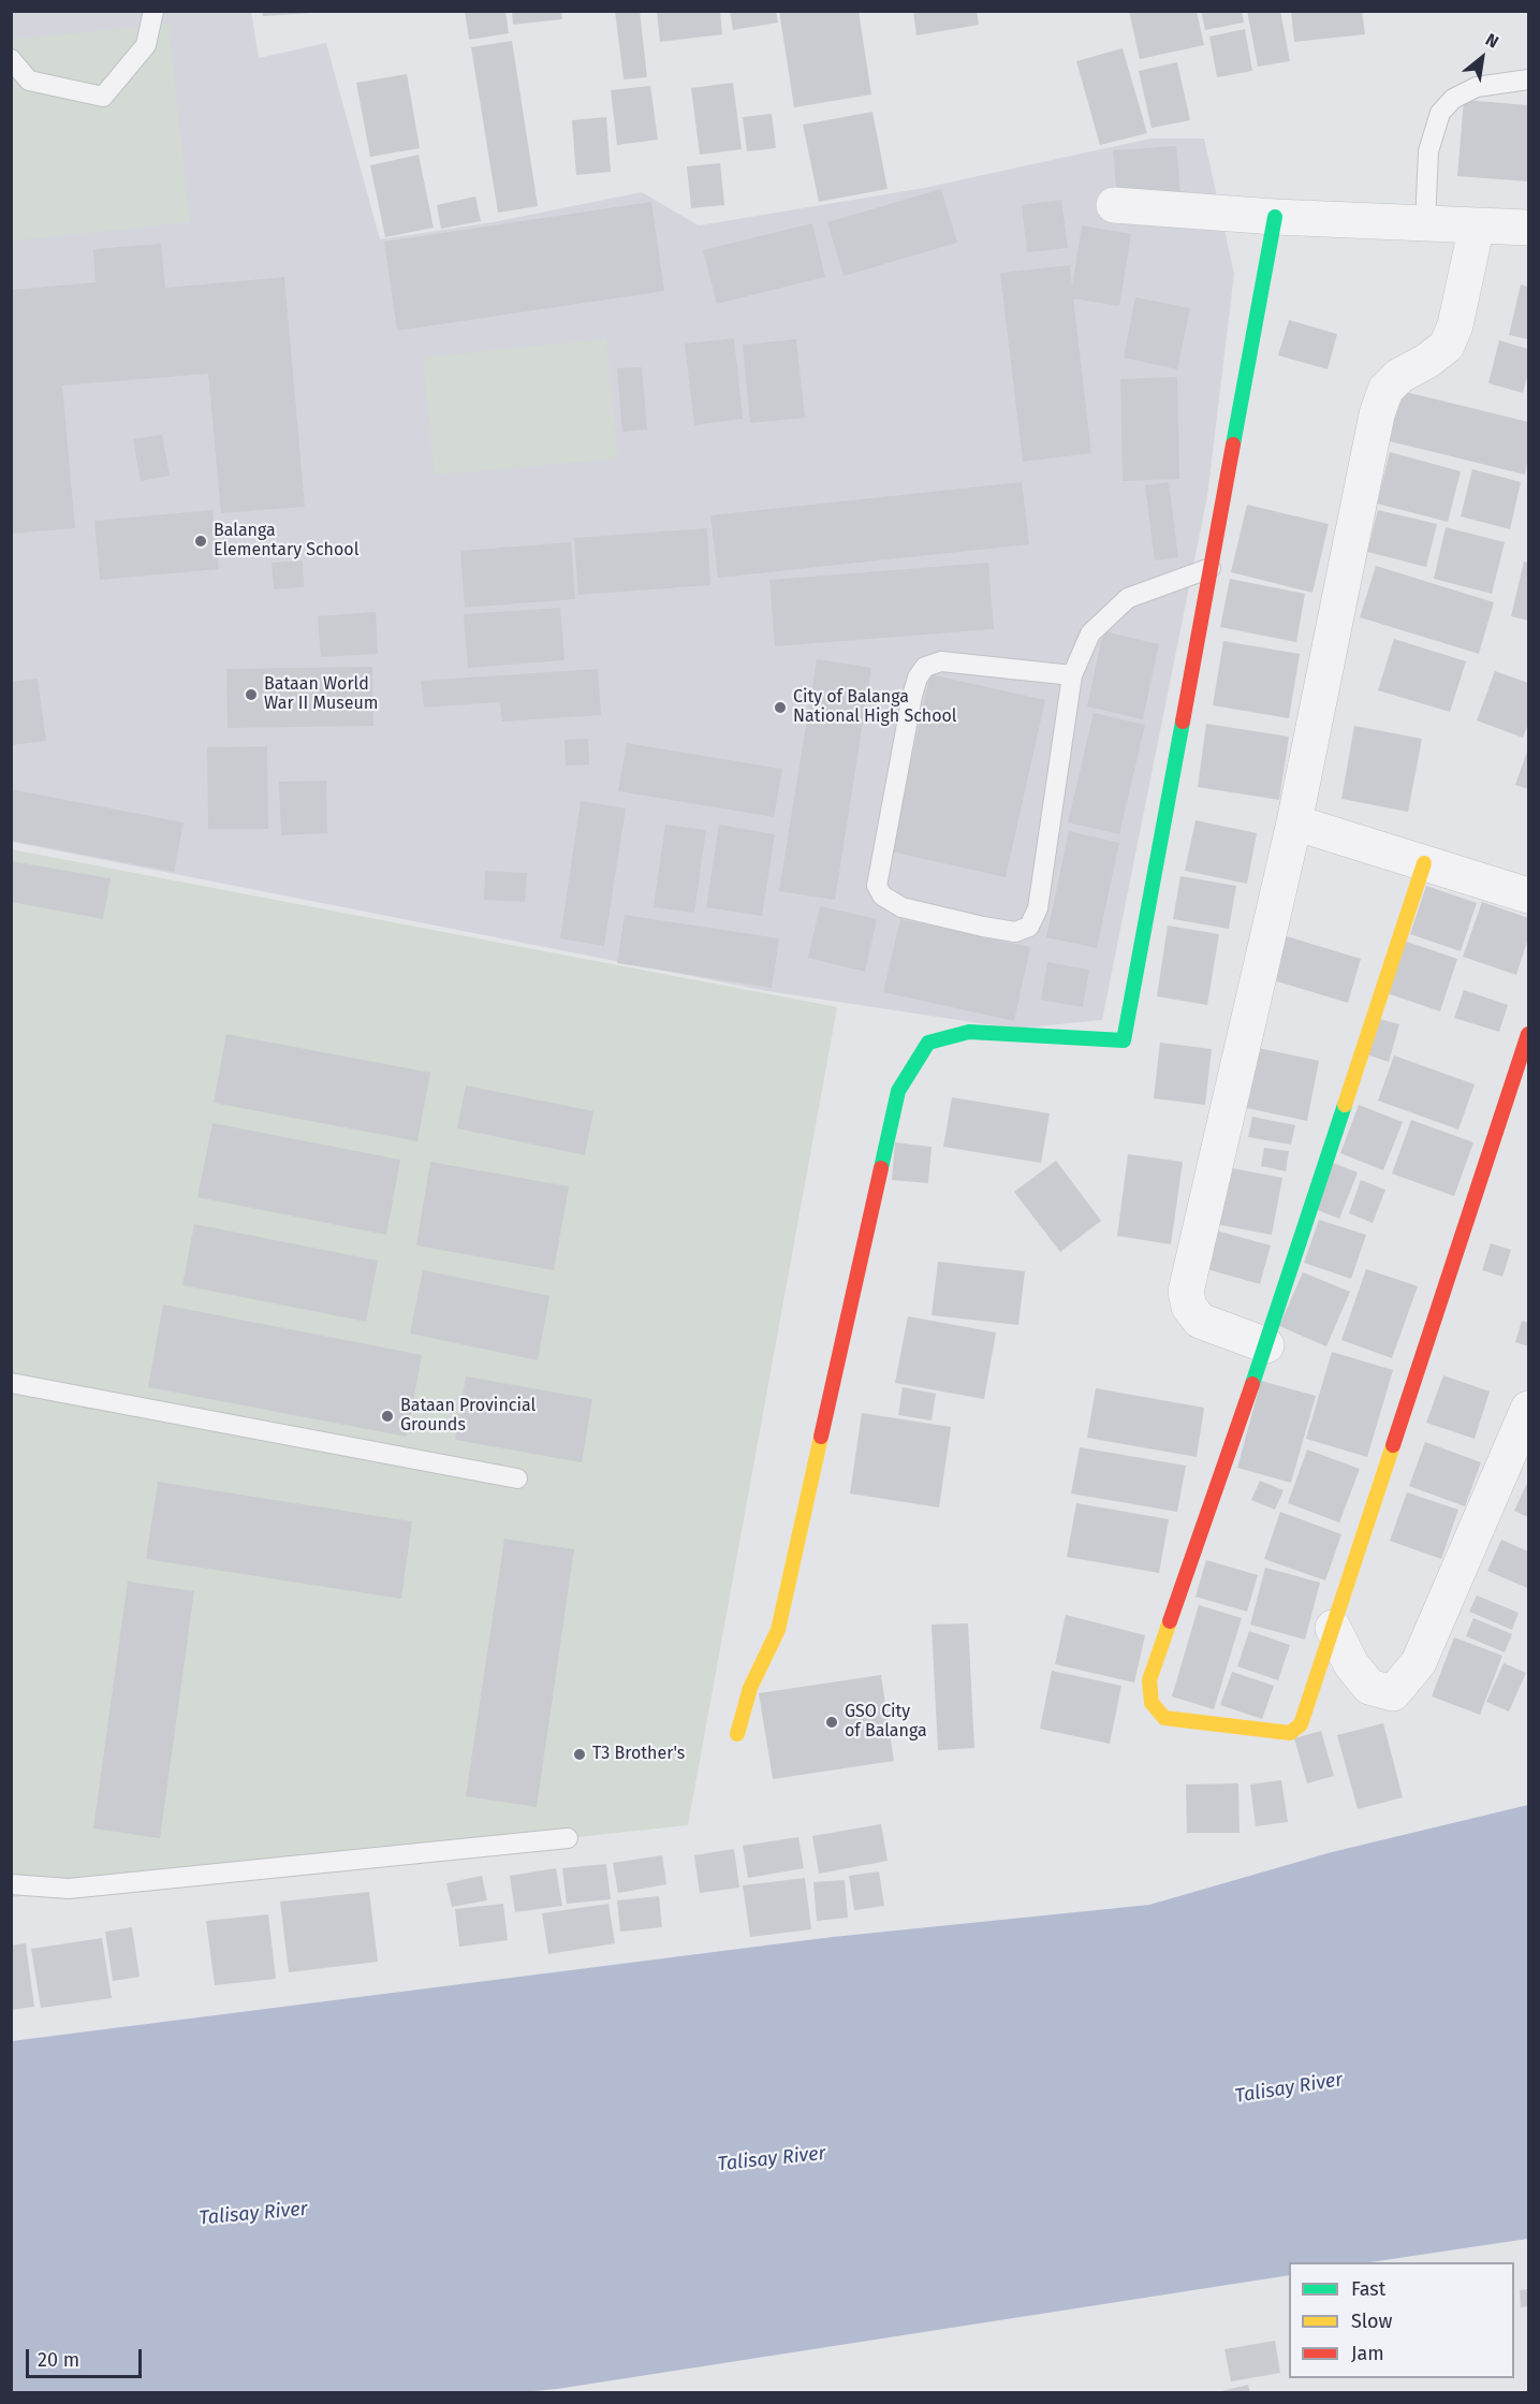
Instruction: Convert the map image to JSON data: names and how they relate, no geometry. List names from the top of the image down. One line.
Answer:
{"water":["Talisay River"],"places":["Balanga Elementary School","Bataan World War II Museum","City of Balanga National High School","Bataan Provincial Grounds","GSO City of Balanga","T3 Brother's"],"legend":["Fast","Slow","Jam"],"scale_bar":"20 m","north":"top right"}
